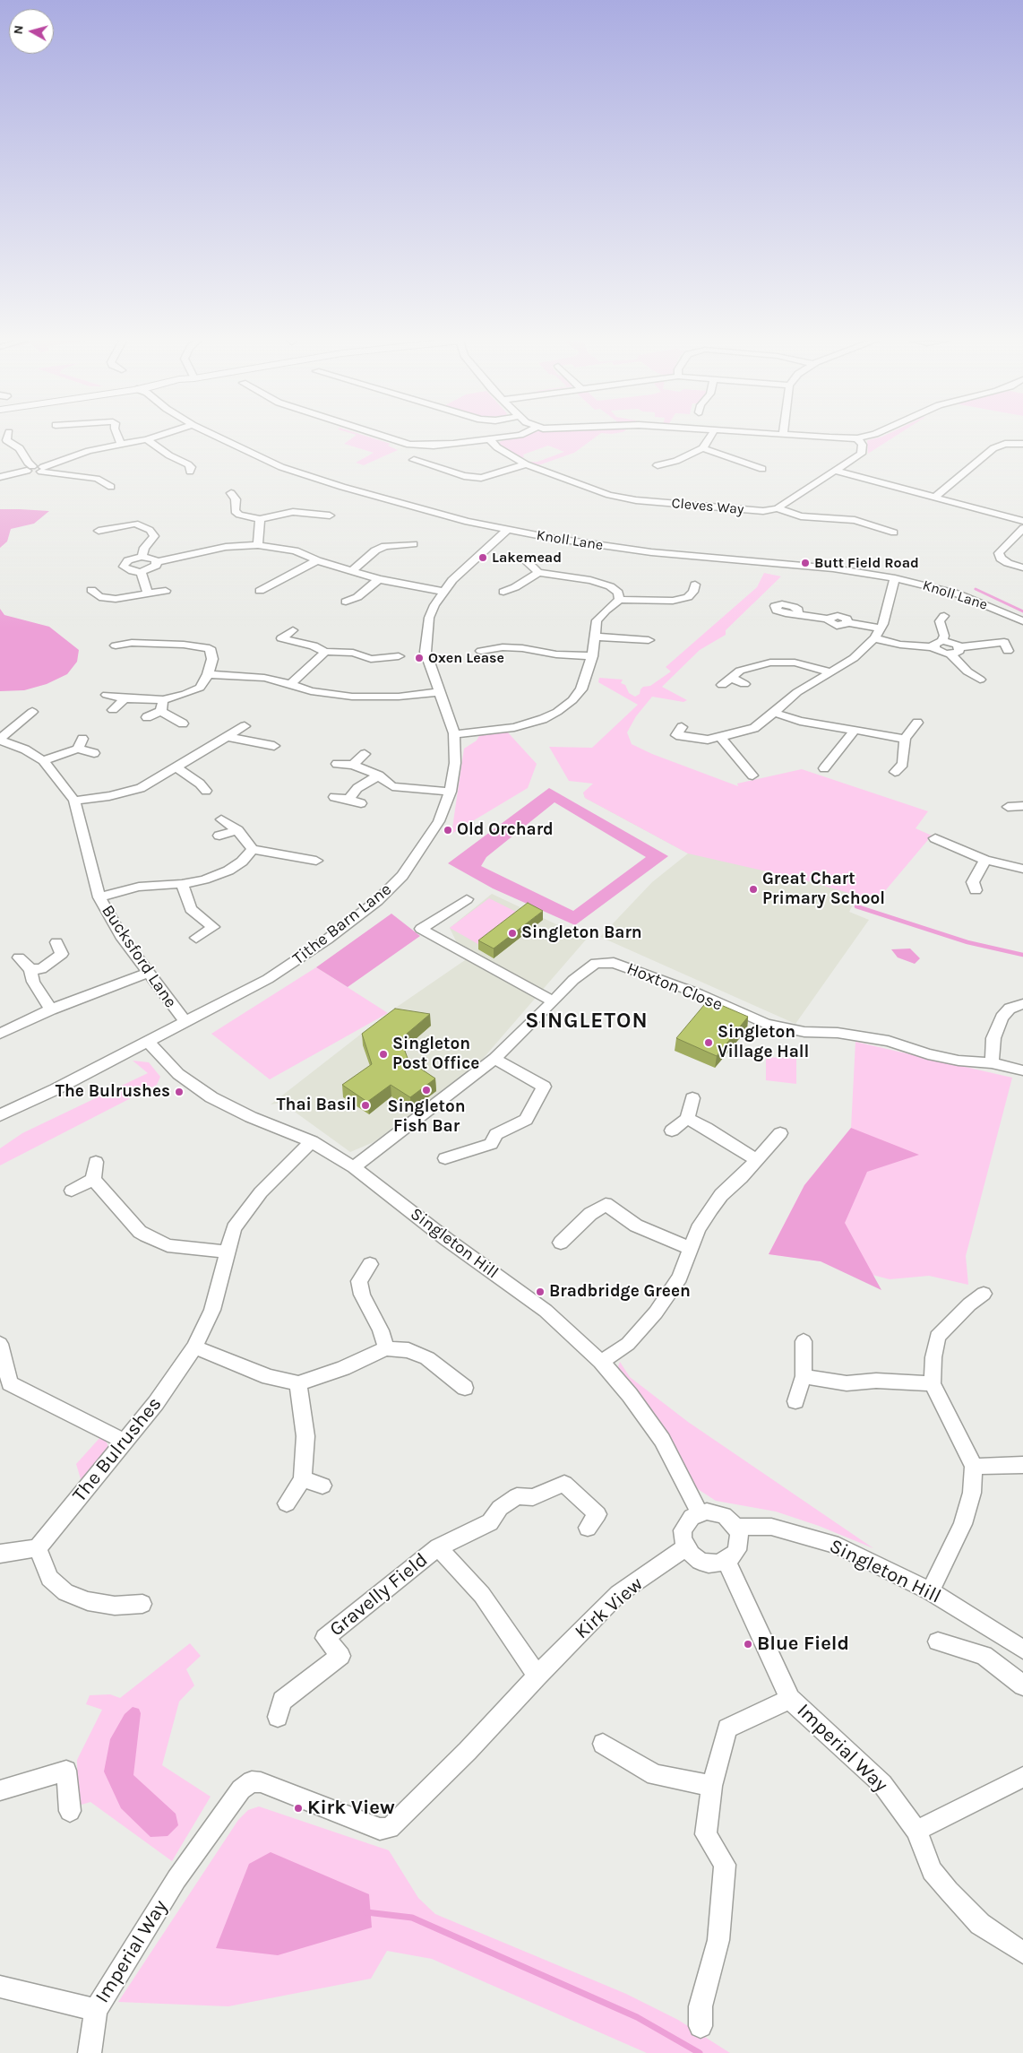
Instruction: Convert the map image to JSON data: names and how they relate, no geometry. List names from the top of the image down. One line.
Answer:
{"streets":{"street":["Cleves Way","Knoll Lane","Tithe Barn Lane","Bucksford Lane","Hoxton Close","Singleton Hill","The Bulrushes","Gravelly Field","Kirk View","Imperial Way"]},"crossings":[["Knoll Lane","Tithe Barn Lane"],["Tithe Barn Lane","Bucksford Lane"],["Tithe Barn Lane","Singleton Hill"],["Hoxton Close","Singleton Hill"],["Singleton Hill","The Bulrushes"],["Singleton Hill","Kirk View"],["Singleton Hill","Imperial Way"],["Gravelly Field","Kirk View"],["Kirk View","Imperial Way"]],"districts":["SINGLETON"],"places":["Lakemead","Butt Field Road","Oxen Lease","Old Orchard","Great Chart Primary School","Singleton Barn","Singleton Village Hall","Singleton Post Office","Singleton Fish Bar","The Bulrushes","Thai Basil","Bradbridge Green","Blue Field","Kirk View"],"north":"left"}
